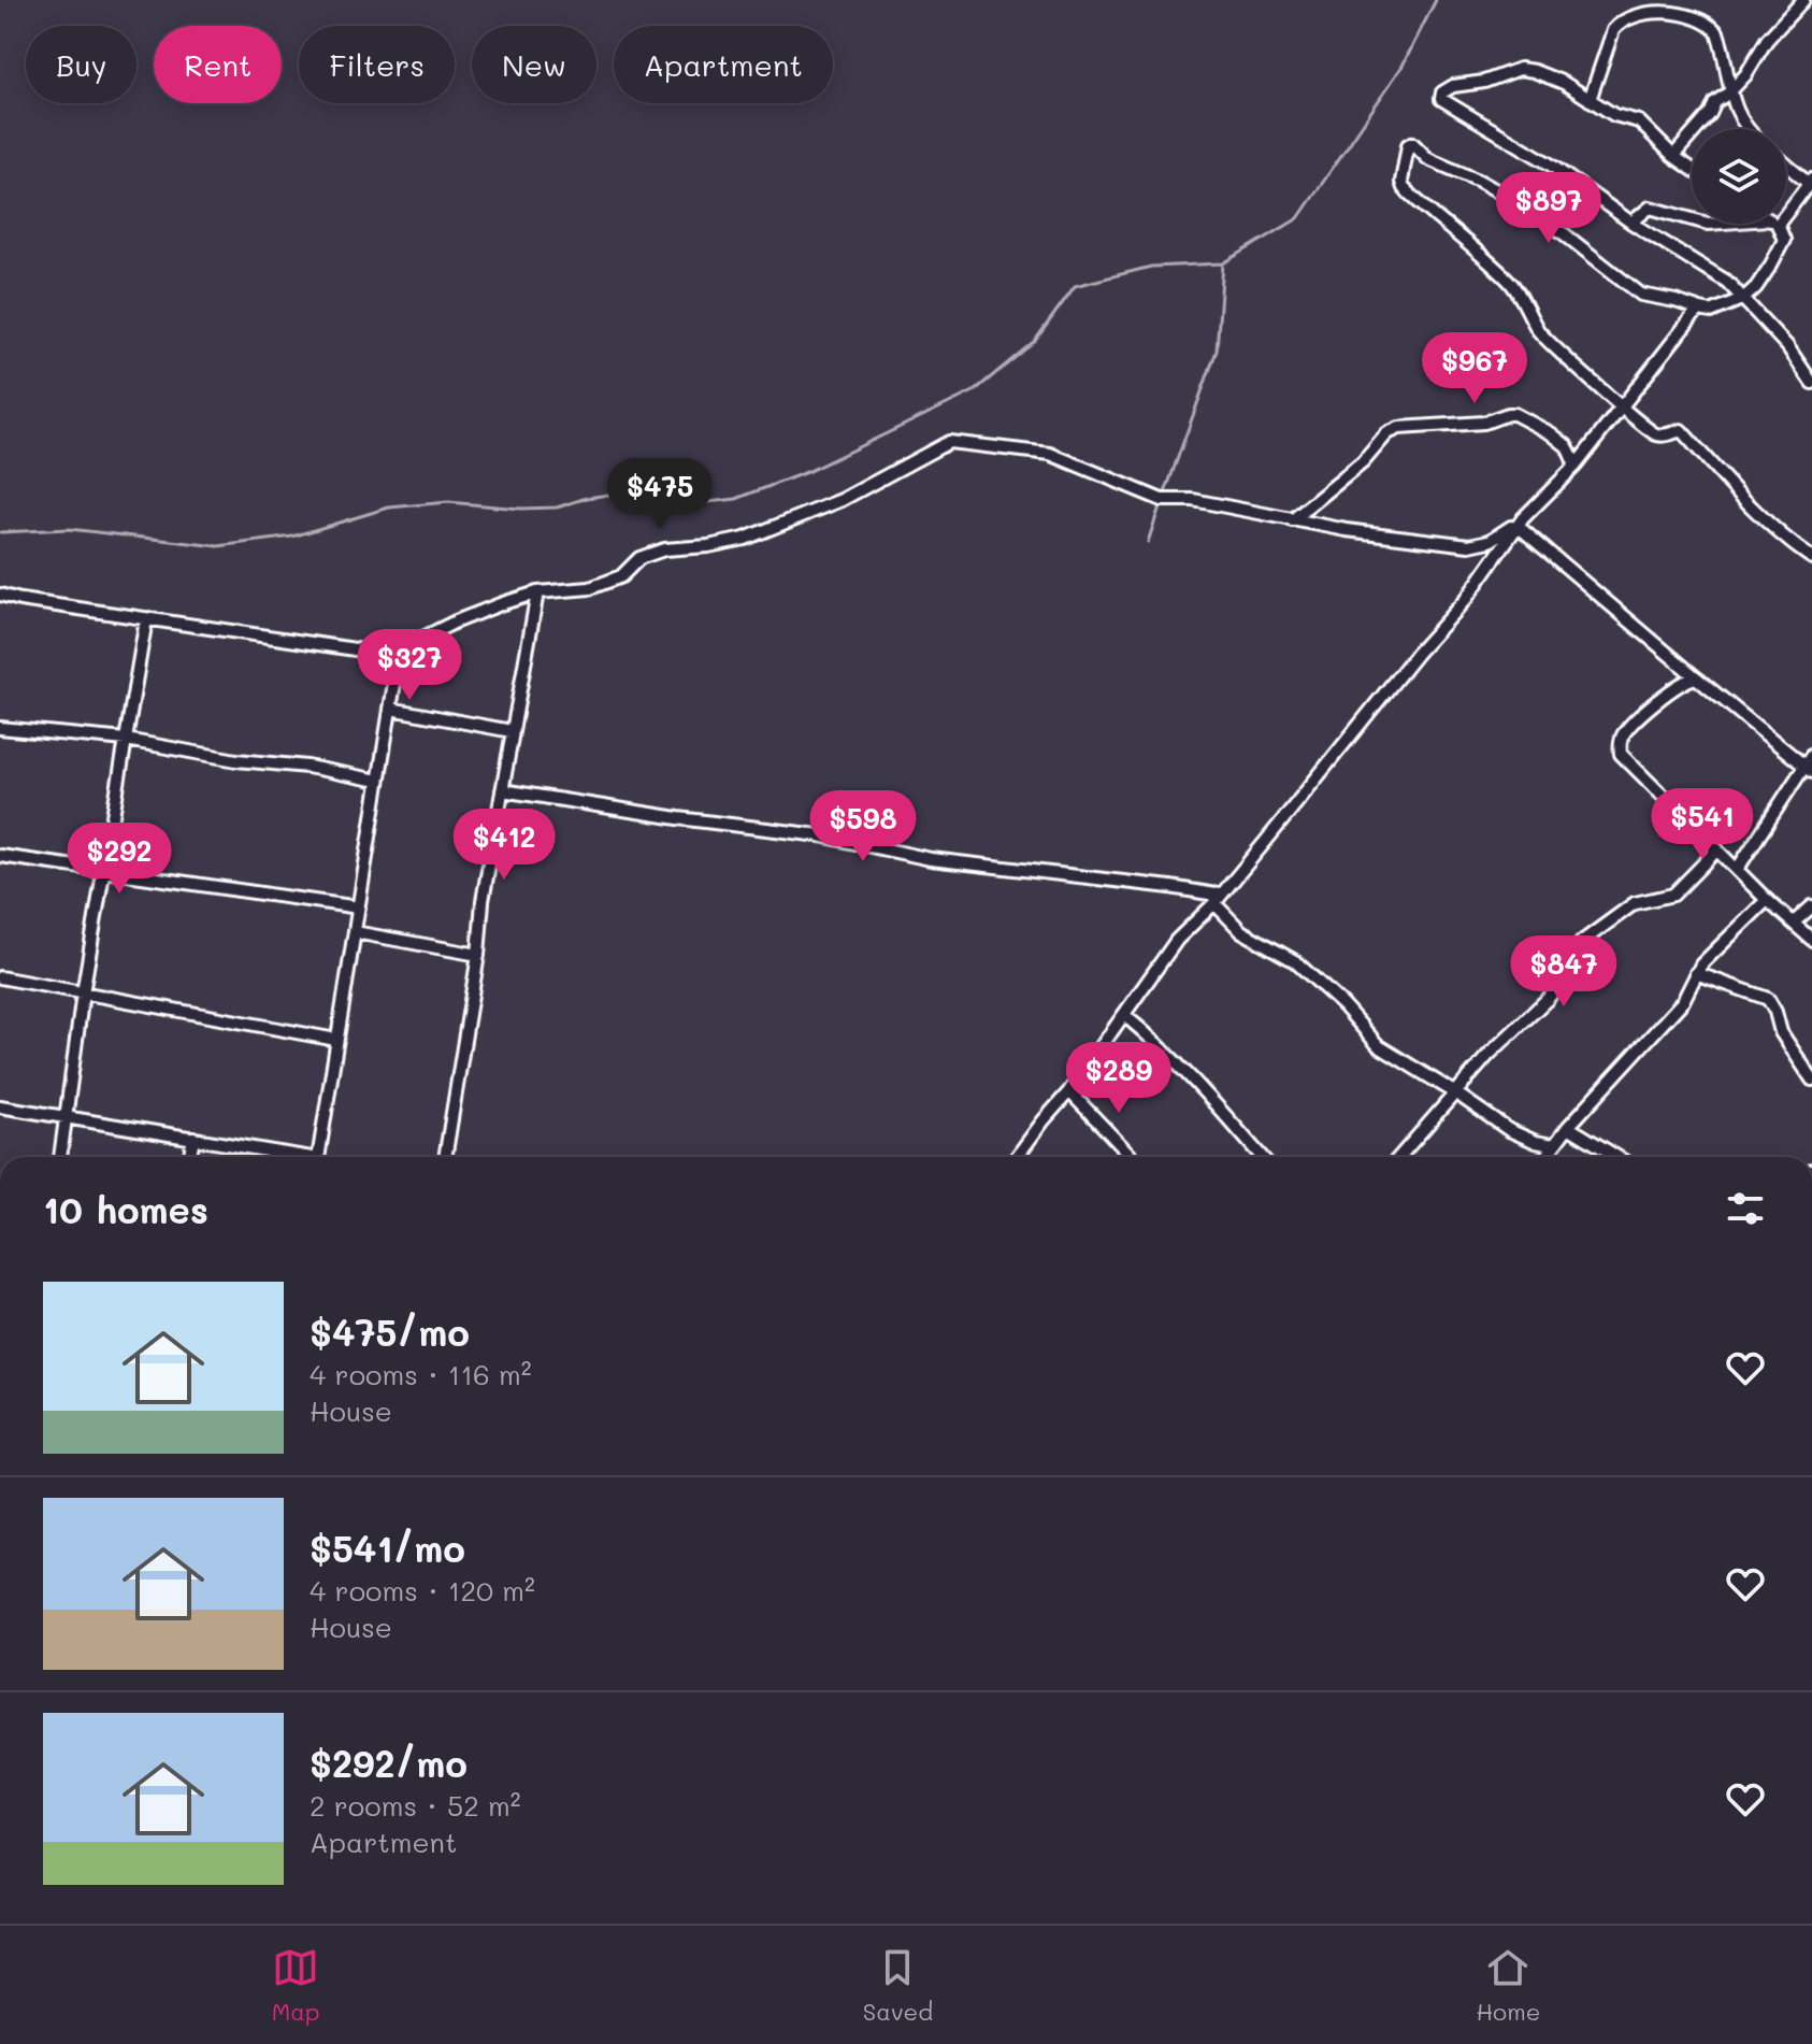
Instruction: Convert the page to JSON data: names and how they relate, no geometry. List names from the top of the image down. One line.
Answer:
{"page":{"chip":["Buy","Rent","Filters","New","Apartment"],"price":["$897","$967","$475","$327","$541","$598","$412","$292","$847","$289"],"heading":"10 homes","list":[{"name":"$475/mo","note":"4 rooms · 116 m² · House"},{"name":"$541/mo","note":"4 rooms · 120 m² · House"},{"name":"$292/mo","note":"2 rooms · 52 m² · Apartment"}],"tabs":["Map","Saved","Home"]}}
